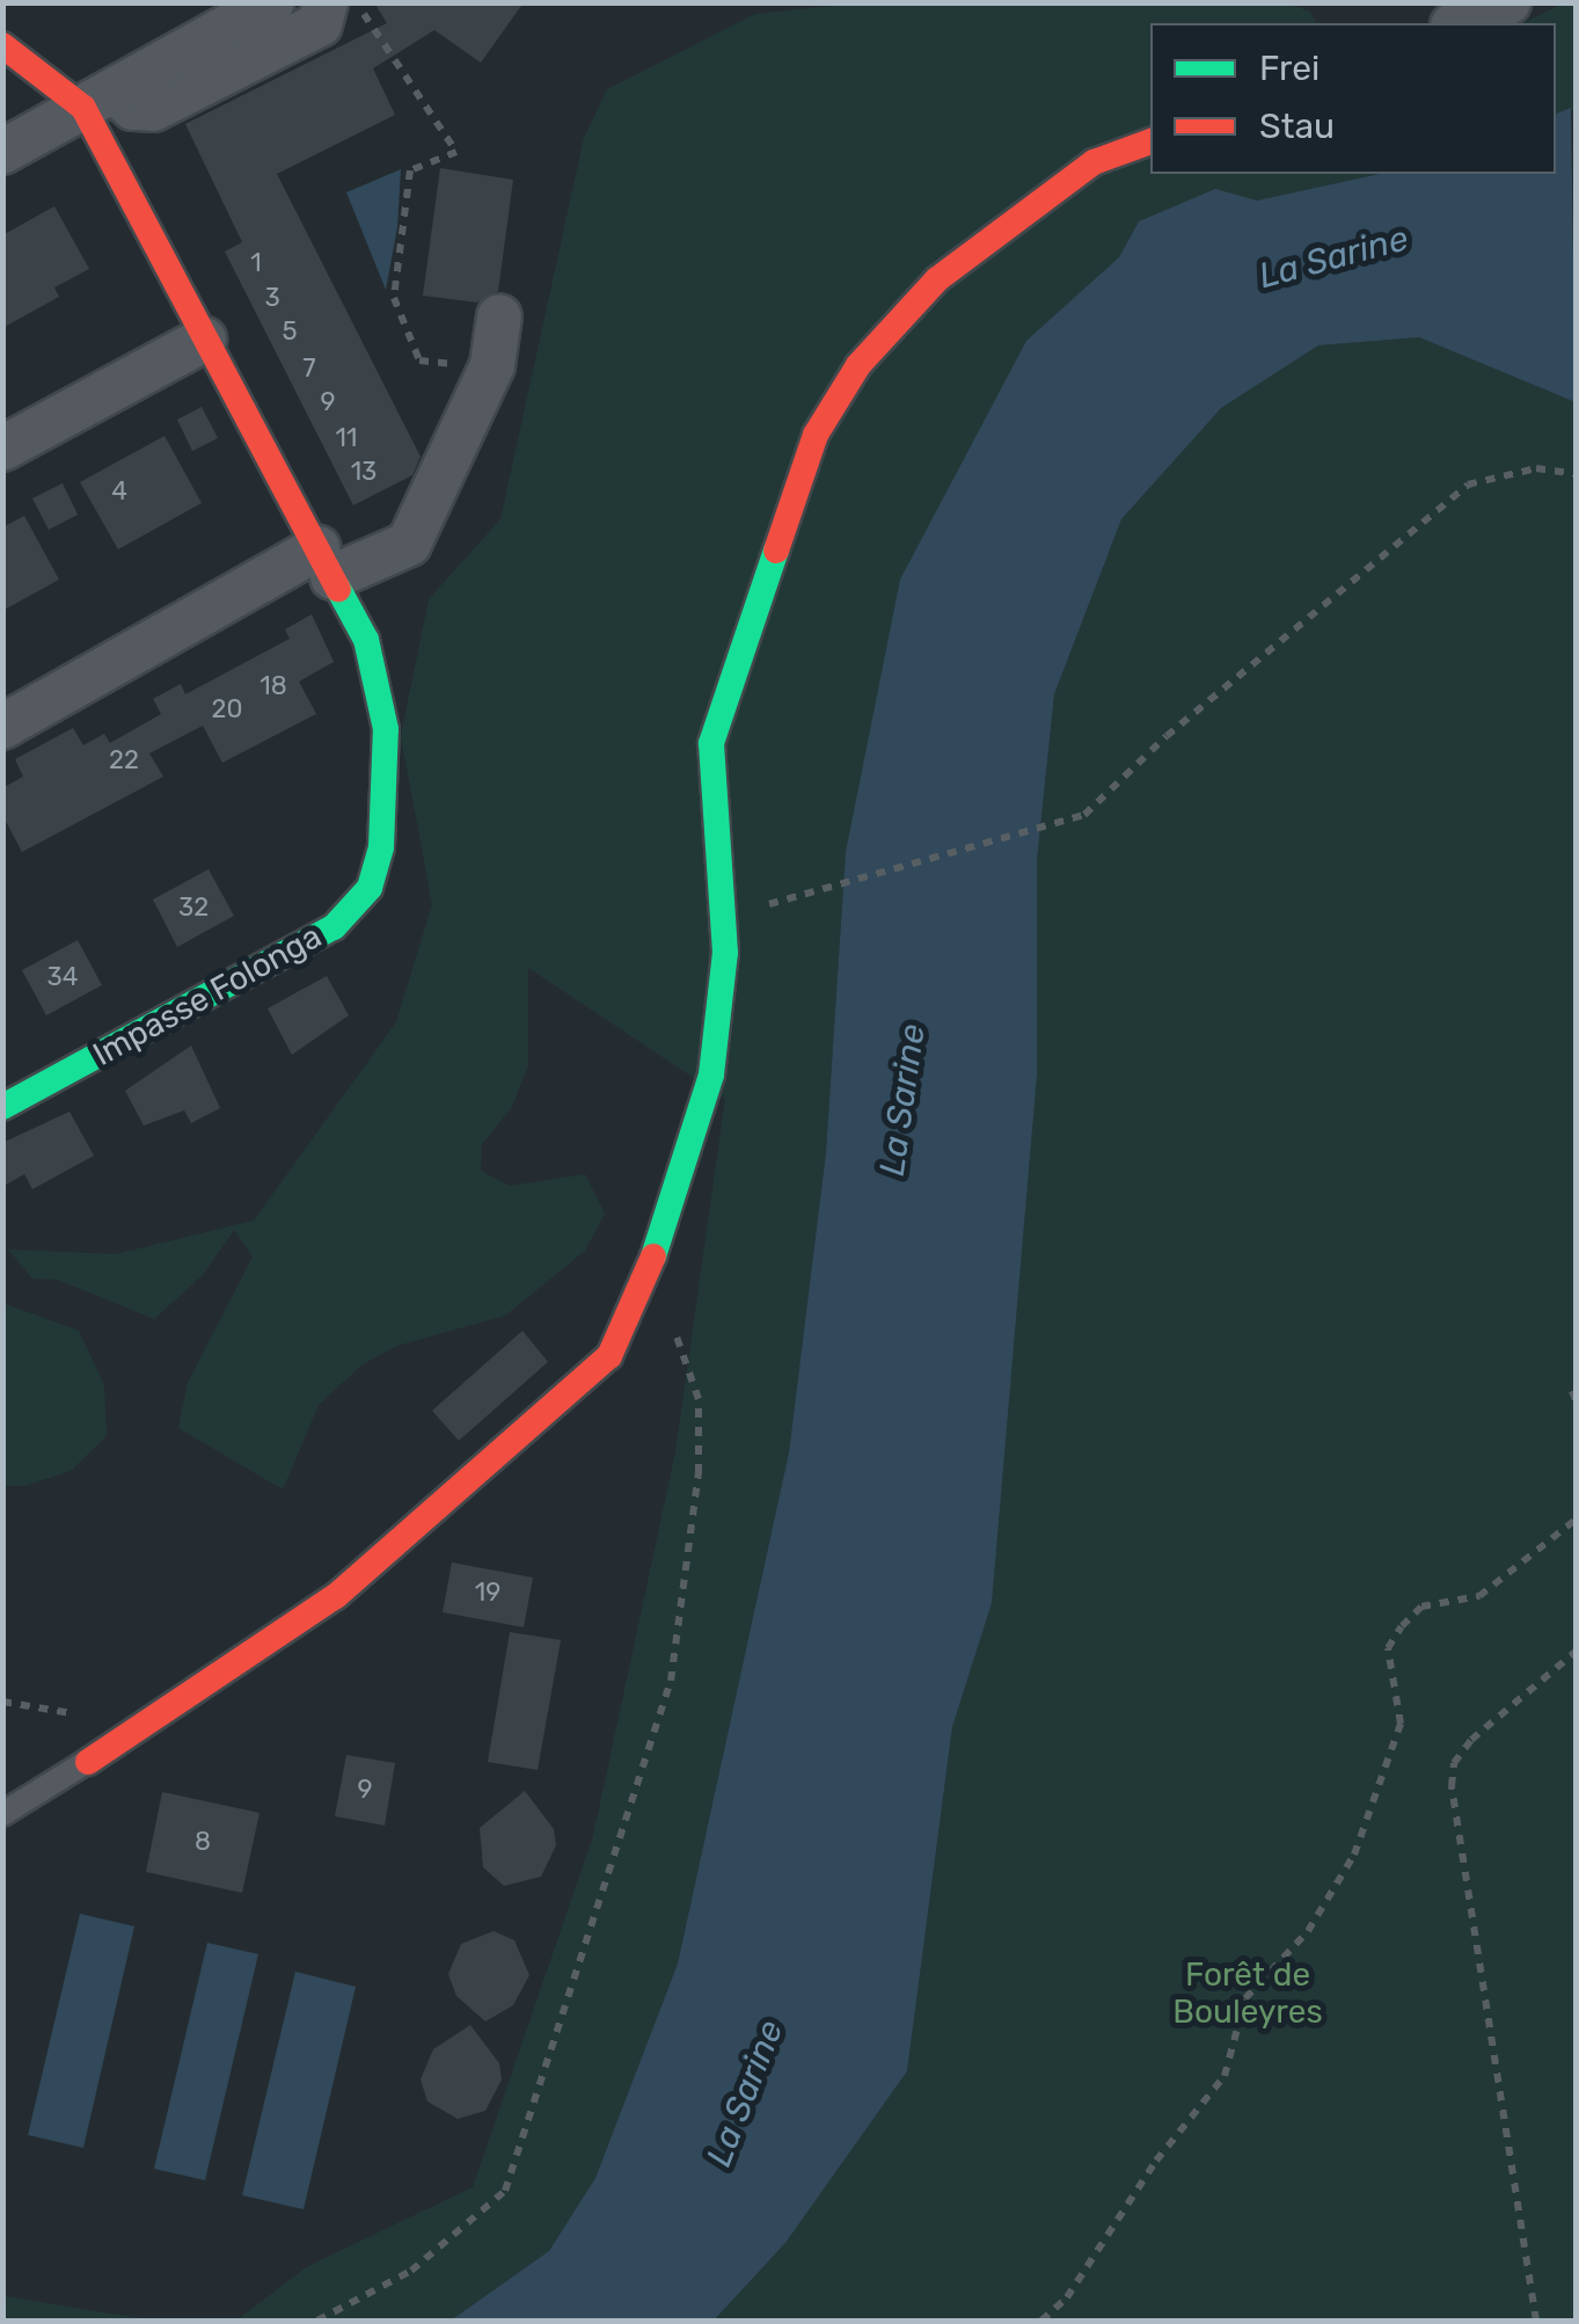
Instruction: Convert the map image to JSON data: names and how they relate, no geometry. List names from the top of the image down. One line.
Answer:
{"streets":{"street":["Impasse Folonga"]},"water":["La Sarine"],"parks":["Forêt de Bouleyres"],"house_numbers":["1","3","5","7","9","11","13","4","18","20","22","32","34","19","9","8"],"legend":["Frei","Stau"]}
